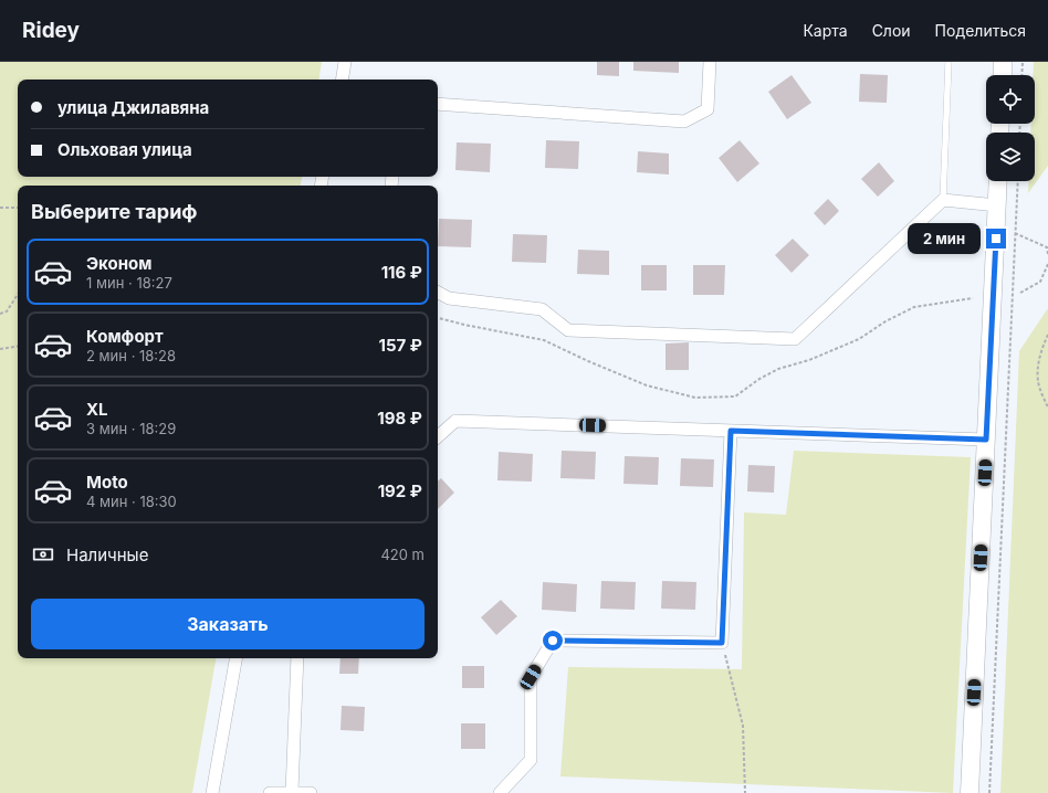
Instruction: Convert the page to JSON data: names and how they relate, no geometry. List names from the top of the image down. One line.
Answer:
{"page":{"header":"Ridey","nav":["Карта","Слои","Поделиться"],"banner":["улица Джилавяна","Ольховая улица"],"heading":"Выберите тариф","bubble":"2 мин","list":[{"name":"Эконом","note":"1 мин · 18:27","value":"116 ₽"},{"name":"Комфорт","note":"2 мин · 18:28","value":"157 ₽"},{"name":"XL","note":"3 мин · 18:29","value":"198 ₽"},{"name":"Moto","note":"4 мин · 18:30","value":"192 ₽"}],"pay":["Наличные","420 m"],"buttons":"Заказать"}}
